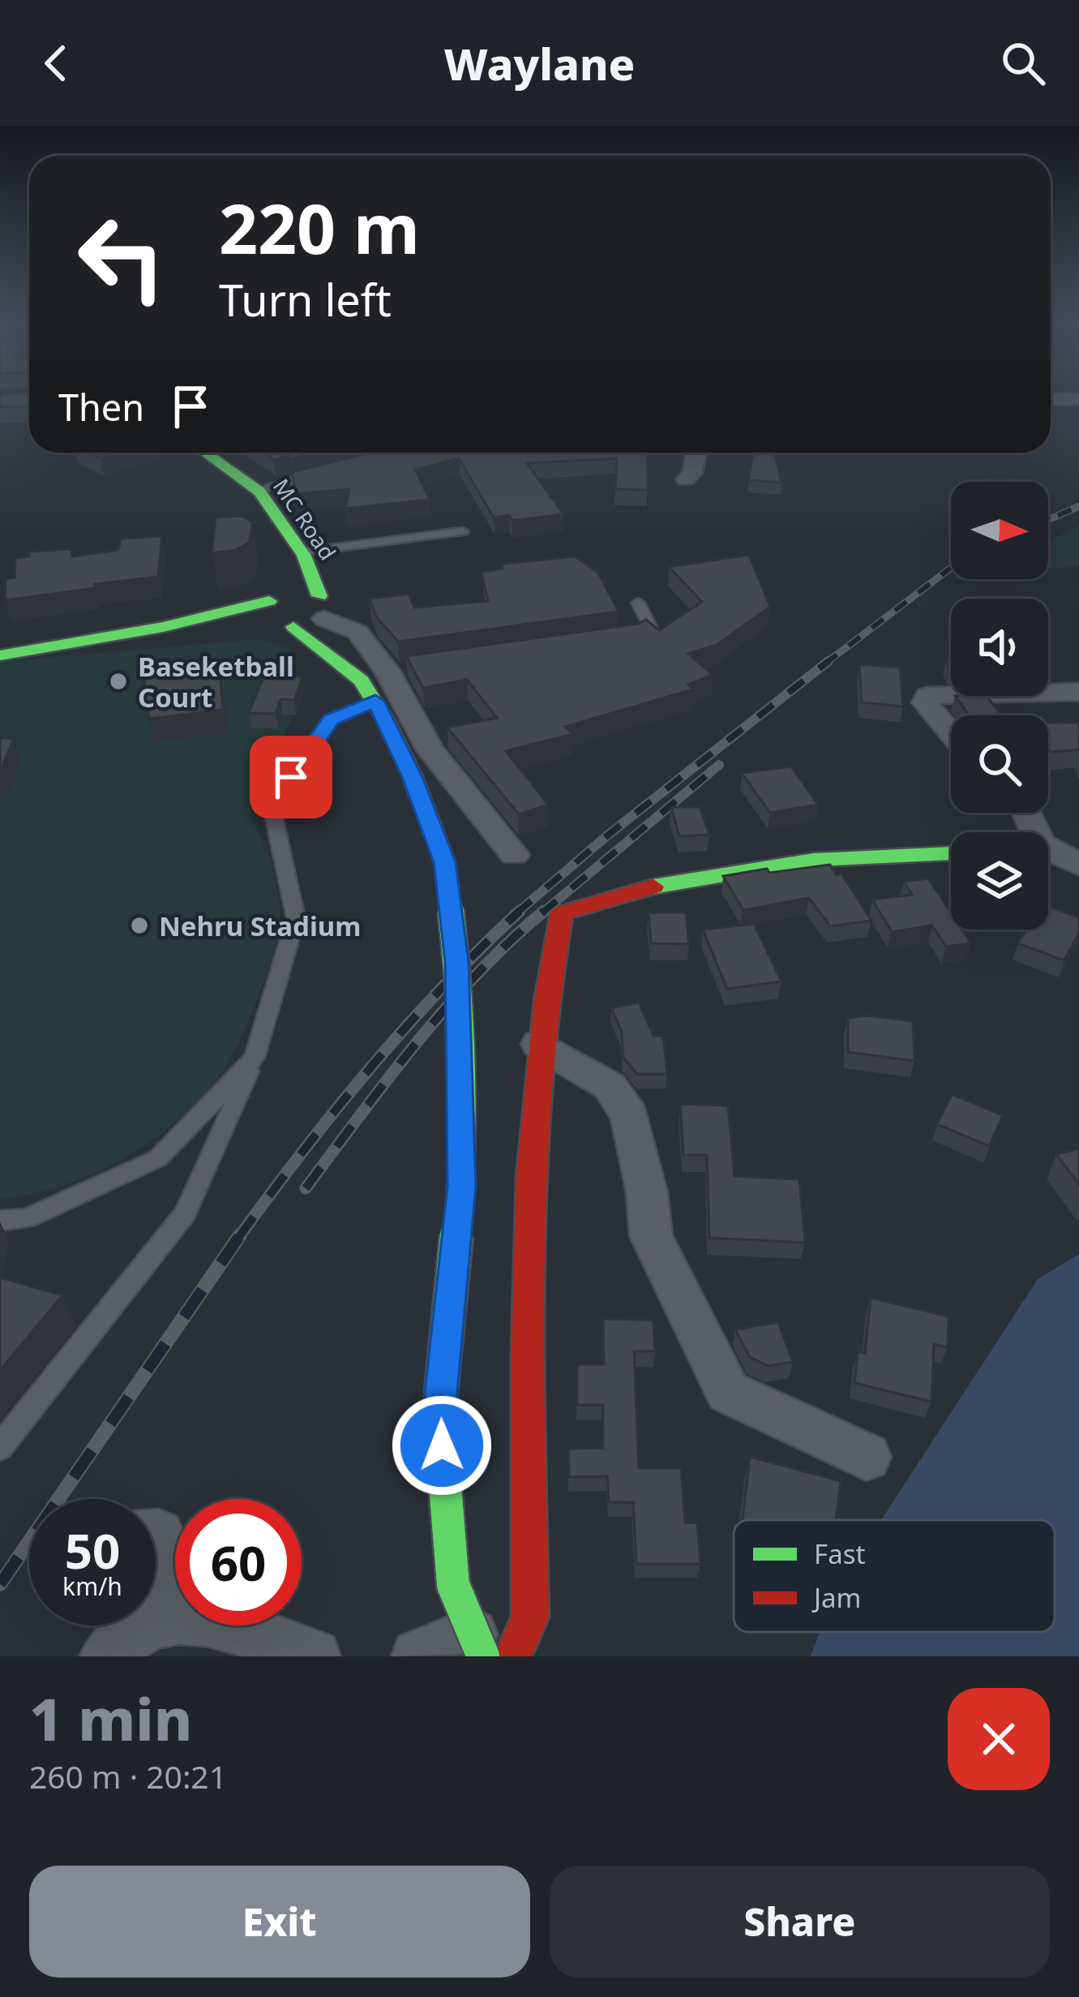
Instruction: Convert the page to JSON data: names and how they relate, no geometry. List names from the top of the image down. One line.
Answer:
{"streets":{"main road":["MC Road"]},"places":["Baseketball Court","Nehru Stadium"],"legend":["Fast","Jam"],"north":"right","page":{"header":"Waylane","turn":["220 m","Turn left"],"then":"Then","speed":"50 km/h","limit":"60","heading":["1 min","260 m · 20:21"],"buttons":["Exit","Share"]}}
